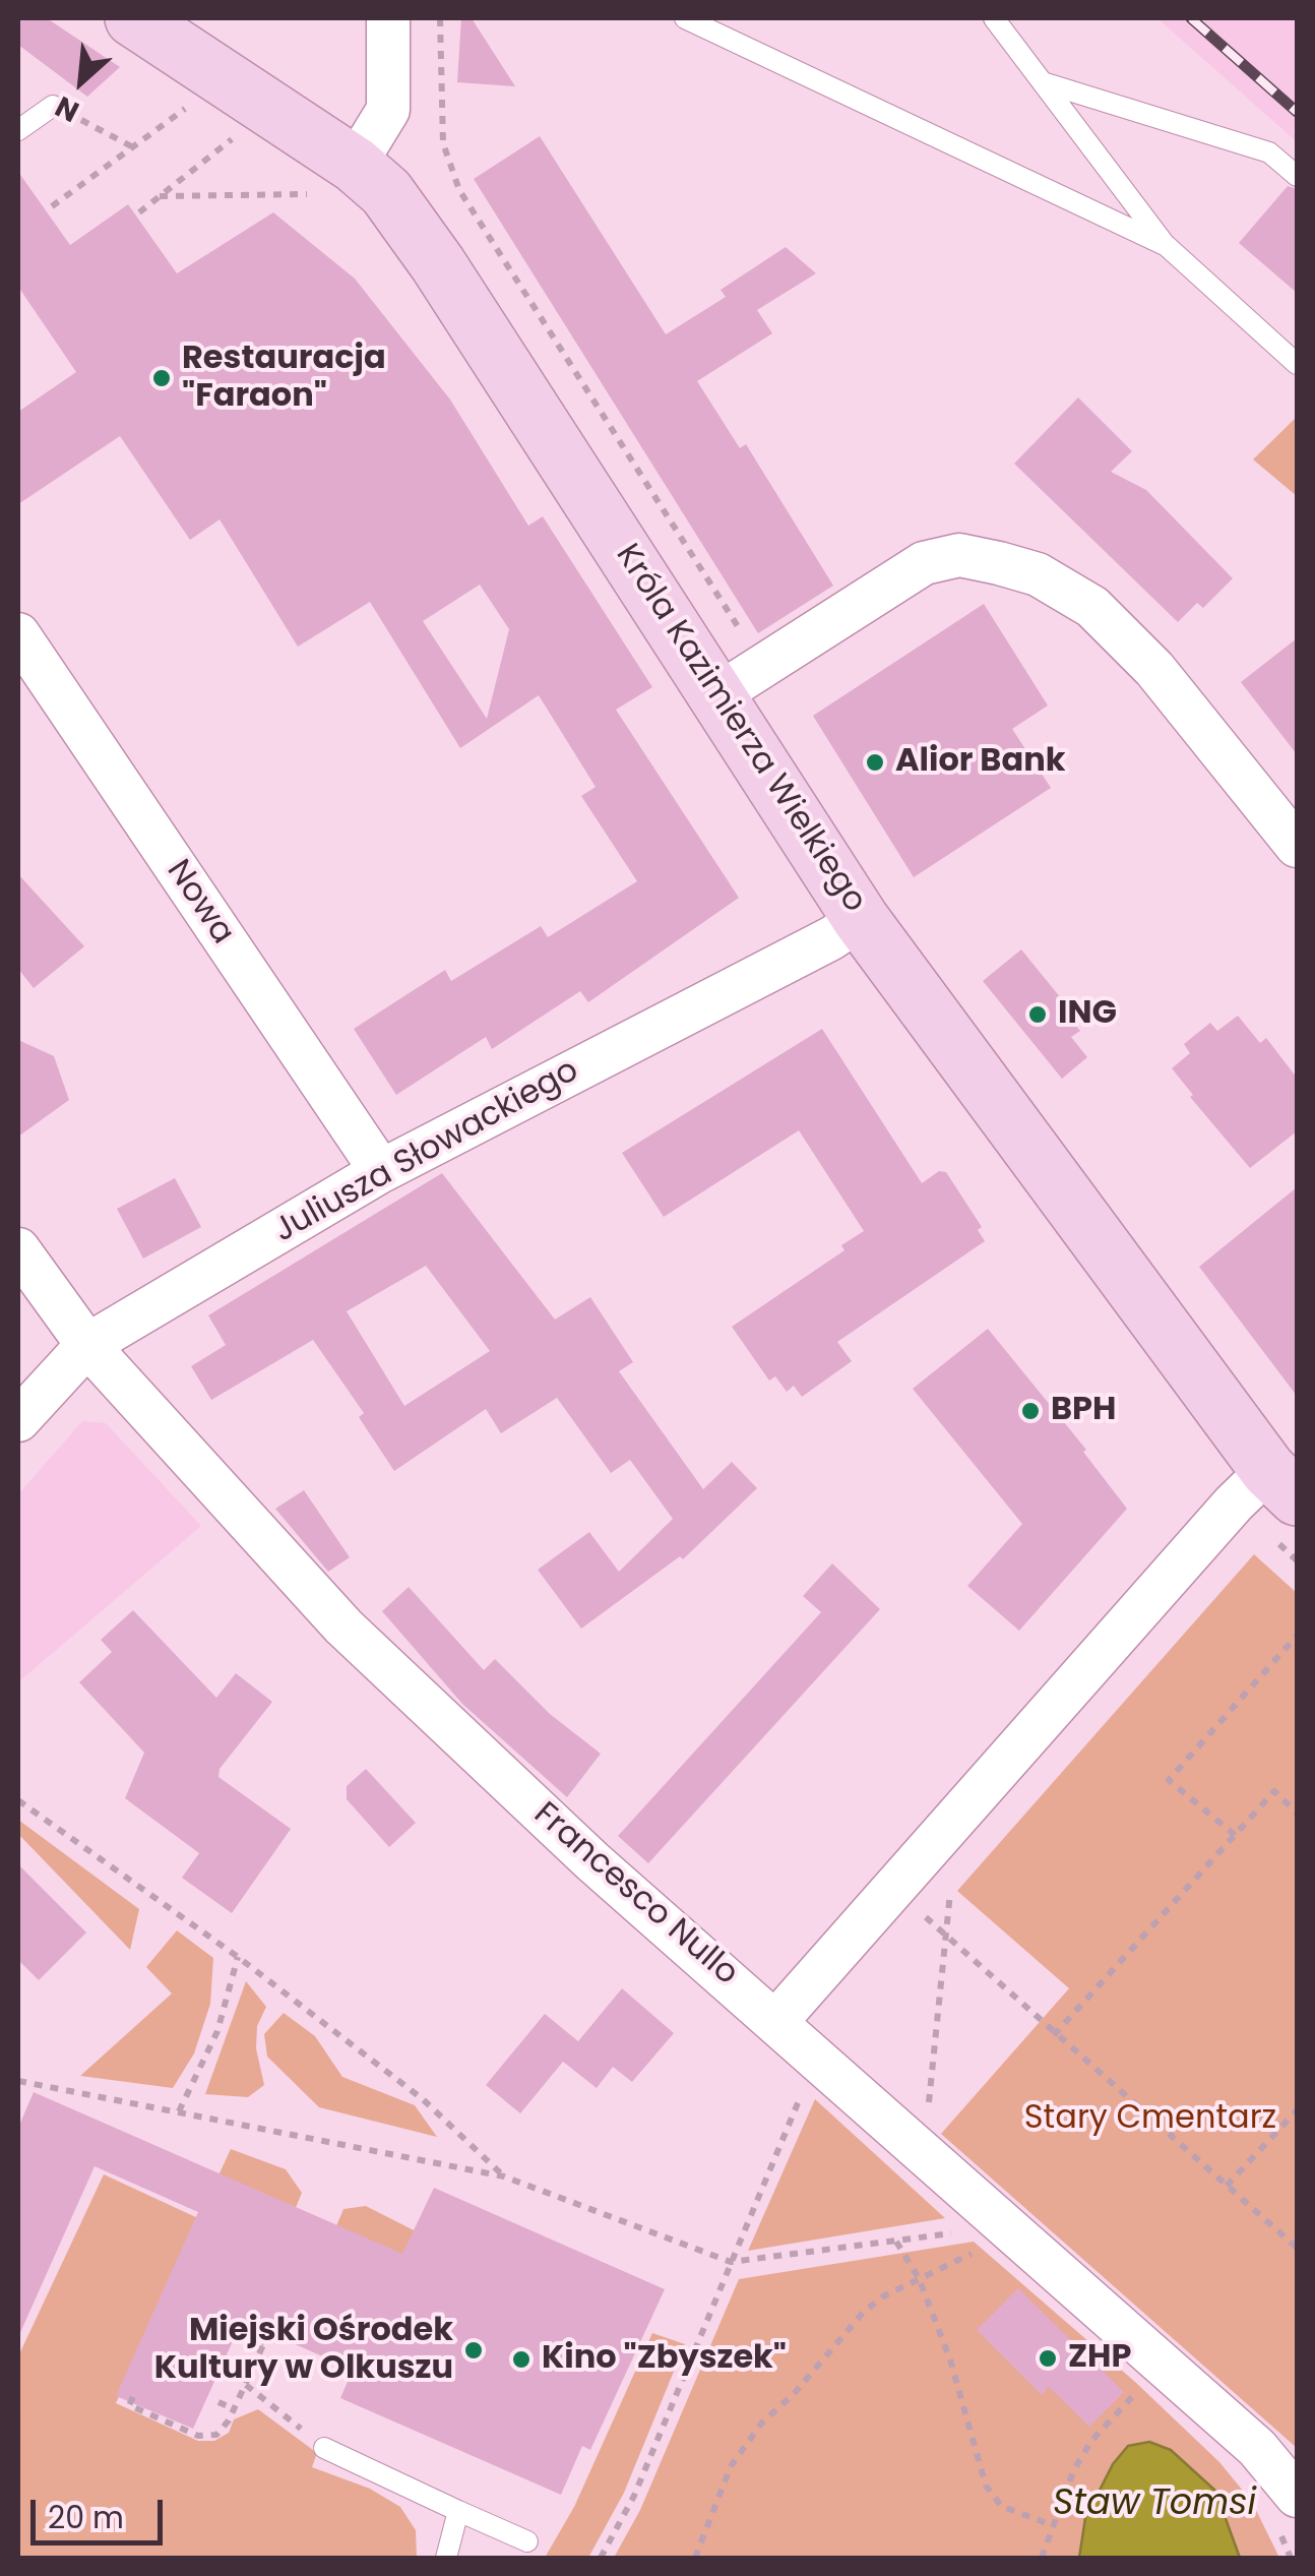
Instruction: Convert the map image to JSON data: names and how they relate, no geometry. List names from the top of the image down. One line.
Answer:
{"streets":{"street":["Króla Kazimierza Wielkiego","Nowa","Juliusza Słowackiego","Francesco Nullo"]},"crossings":[["Króla Kazimierza Wielkiego","Juliusza Słowackiego"],["Nowa","Juliusza Słowackiego"],["Juliusza Słowackiego","Francesco Nullo"]],"water":["Staw Tomsi"],"parks":["Stary Cmentarz"],"places":["Restauracja \"Faraon\"","Alior Bank","ING","BPH","Miejski Ośrodek Kultury w Olkuszu","ZHP","Kino \"Zbyszek\""],"scale_bar":"20 m","north":"bottom left"}
